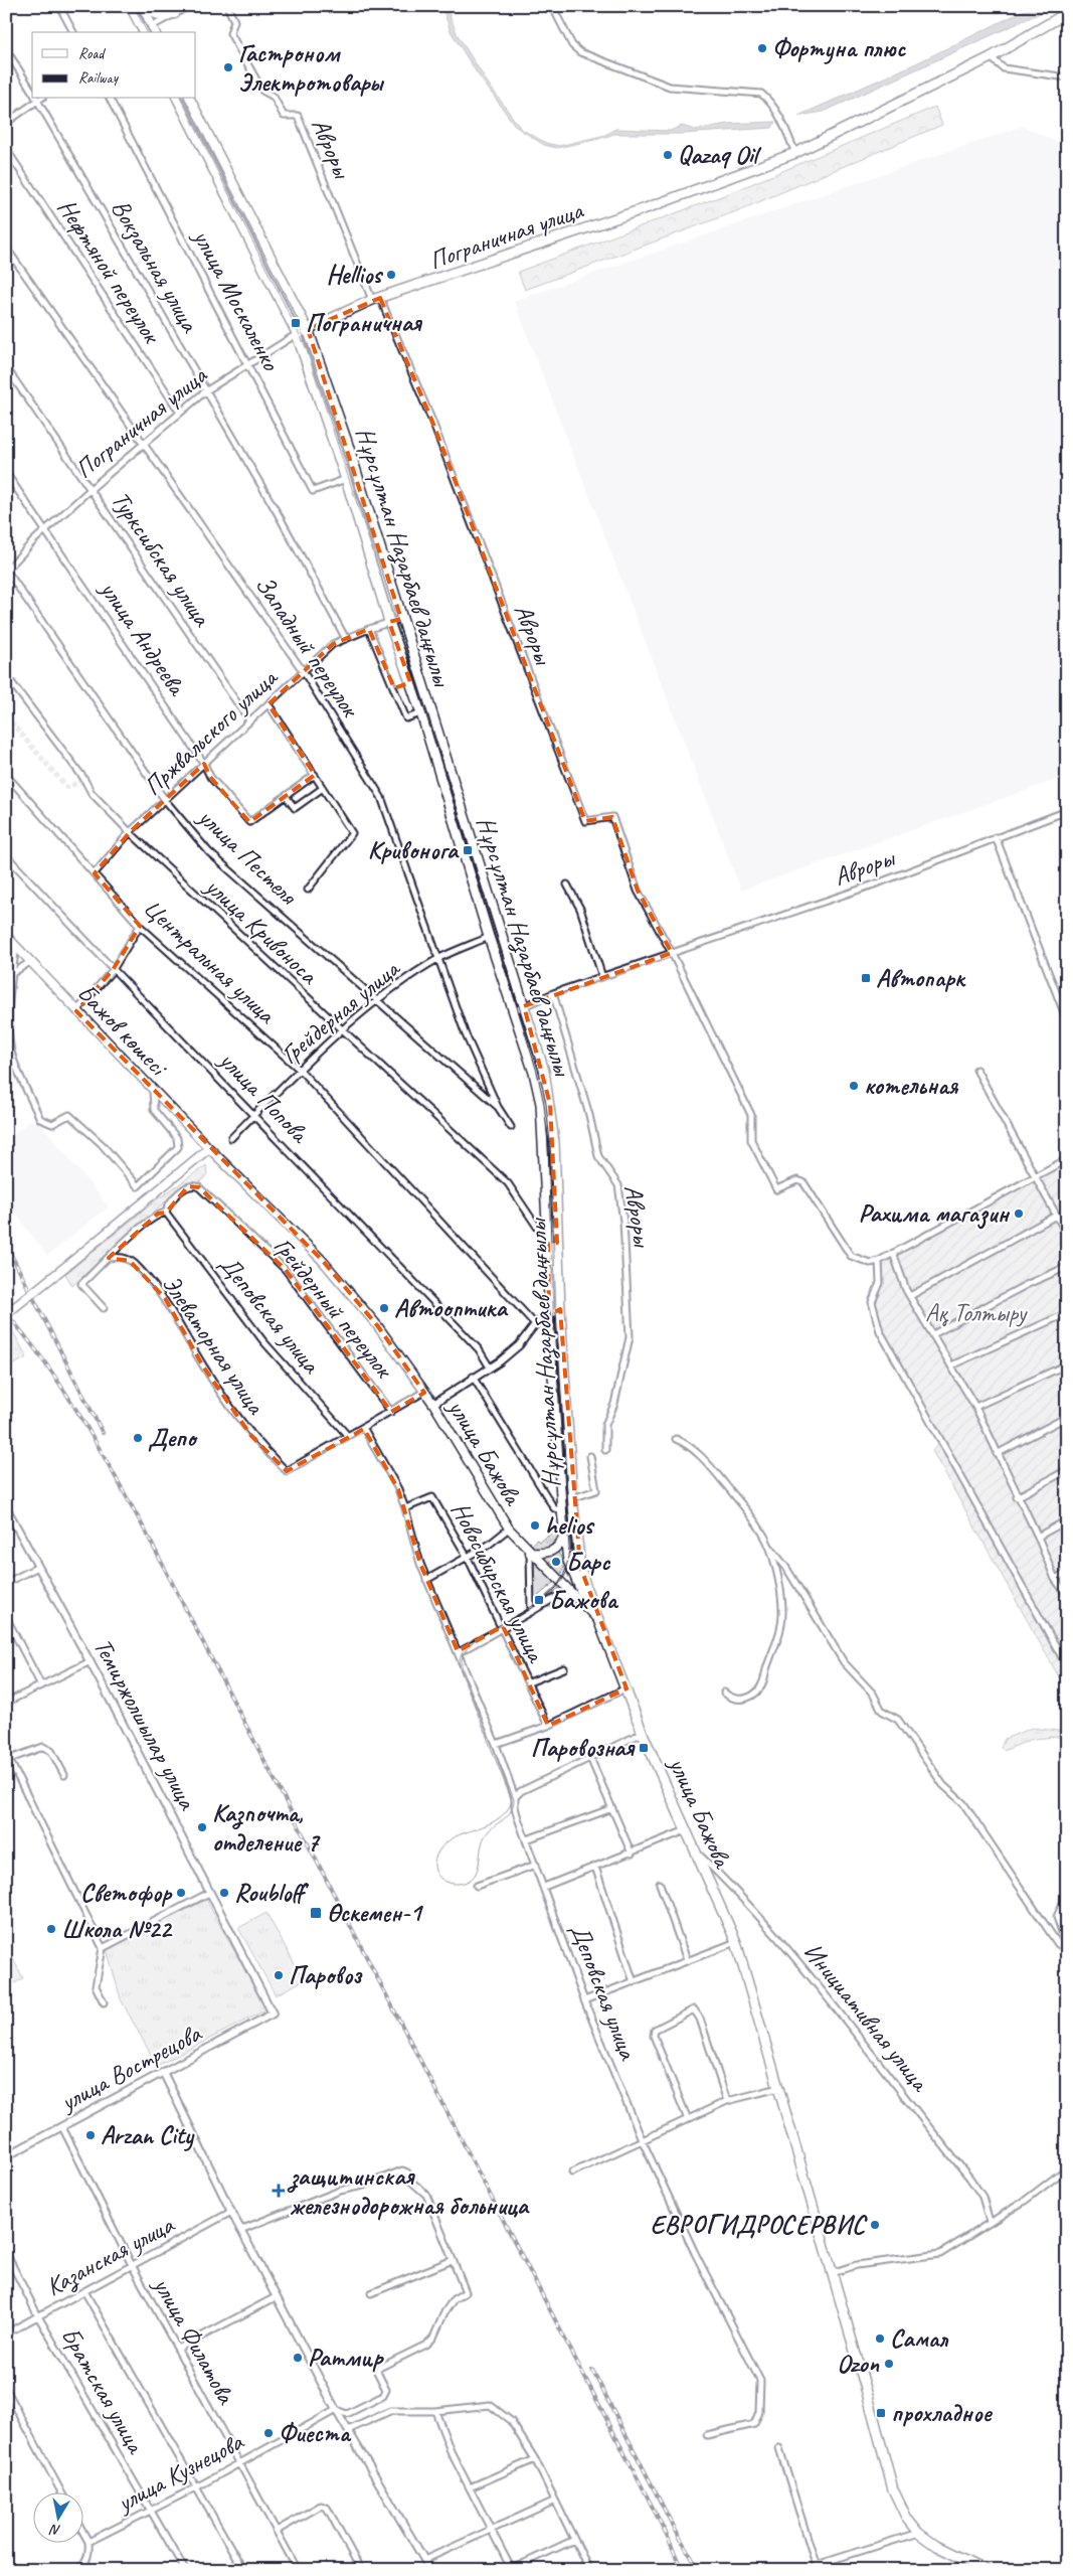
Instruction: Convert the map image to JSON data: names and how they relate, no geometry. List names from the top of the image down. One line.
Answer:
{"streets":{"highway":["Пограничная улица","Нұрсұлтан Назарбаев даңғылы","улица Бажова"],"main road":["Бажов көшесі"],"street":["Авроры","Вокзальная улица","Нефтяной переулок","улица Москаленко","Турксибская улица","улица Андреева","Западный переулок","Пржвальского улица","улица Пестеля","улица Кривоноса","Центральная улица","Грейдерная улица","улица Попова","Грейдерный переулок","Деповская улица","Элеваторная улица","Новосибирская улица","Темиржолшылар улица","Инициативная улица","улица Вострецова","Казанская улица","улица Филатова","Братская улица","улица Кузнецова"]},"crossings":[["Авроры","Пограничная улица"],["Авроры","Нұрсұлтан Назарбаев даңғылы"],["Пограничная улица","Вокзальная улица"],["Пограничная улица","Нефтяной переулок"],["Пограничная улица","улица Москаленко"],["Пограничная улица","Нұрсұлтан Назарбаев даңғылы"],["Пограничная улица","Турксибская улица"],["Пограничная улица","улица Андреева"],["Пограничная улица","Западный переулок"],["Пограничная улица","улица Пестеля"],["Вокзальная улица","Пржвальского улица"],["улица Москаленко","Нұрсұлтан Назарбаев даңғылы"],["Нұрсұлтан Назарбаев даңғылы","Пржвальского улица"],["Нұрсұлтан Назарбаев даңғылы","улица Кривоноса"],["Нұрсұлтан Назарбаев даңғылы","Грейдерная улица"],["Нұрсұлтан Назарбаев даңғылы","улица Бажова"],["Турксибская улица","Пржвальского улица"],["улица Андреева","Пржвальского улица"],["Западный переулок","Пржвальского улица"],["Западный переулок","улица Пестеля"],["Западный переулок","Грейдерная улица"],["Пржвальского улица","улица Пестеля"],["Пржвальского улица","улица Кривоноса"],["Пржвальского улица","Центральная улица"],["улица Пестеля","Грейдерная улица"],["улица Кривоноса","Грейдерная улица"],["Центральная улица","Грейдерная улица"],["Грейдерная улица","улица Попова"],["Бажов көшесі","улица Бажова"],["Грейдерный переулок","Деповская улица"],["Деповская улица","Элеваторная улица"],["Деповская улица","Новосибирская улица"],["улица Бажова","Инициативная улица"],["Темиржолшылар улица","улица Вострецова"],["улица Вострецова","улица Филатова"],["Казанская улица","улица Филатова"],["Казанская улица","Братская улица"],["улица Филатова","улица Кузнецова"],["Братская улица","улица Кузнецова"]],"parks":["Ақ Толтыру"],"places":{"other":["Фортуна плюс","Гастроном Электротовары","Qazaq Oil","Hellios","котельная","Рахима магазин","Автооптика","Депо","helios","Барс","Казпочта, отделение 7","Светофор","Roubloff","Школа №22","Паровоз","Arzan City","ЕВРОГИДРОСЕРВИС","Самал","Ратмир","Ozon","Фиеста"],"transit":["Пограничная","Кривонога","Автопарк","Бажова","Паровозная","Өскемен-1","прохладное"],"health":["защитинская железнодорожная больница"]},"legend":["Road","Railway"],"north":"bottom"}
